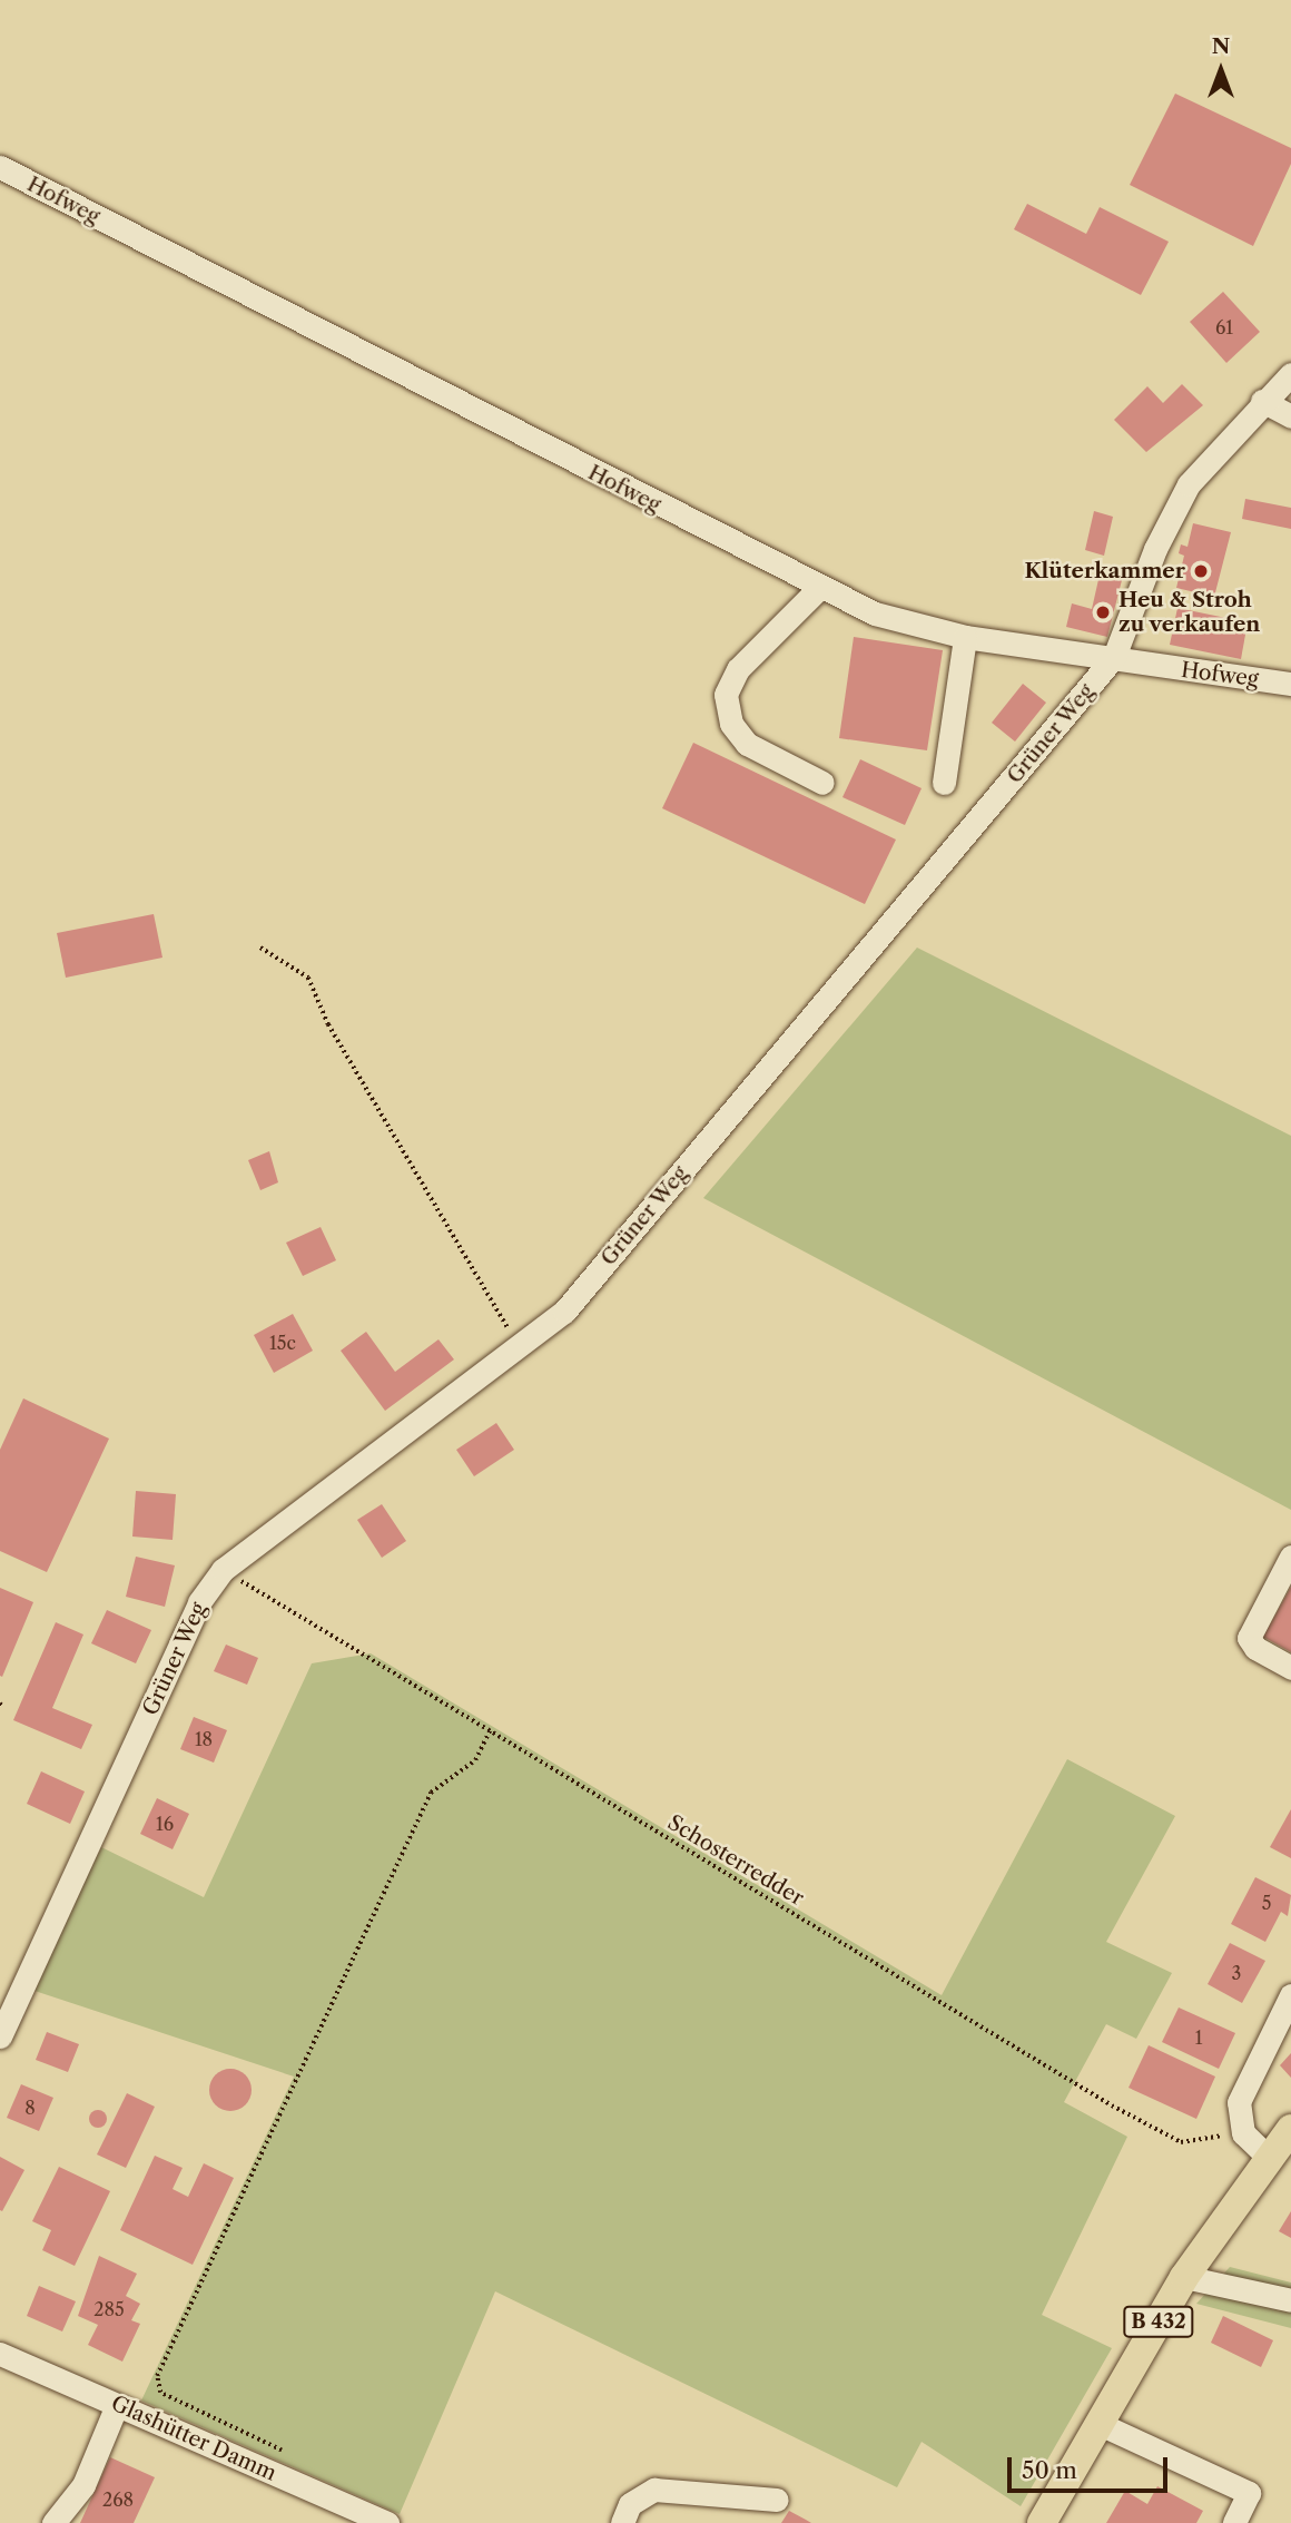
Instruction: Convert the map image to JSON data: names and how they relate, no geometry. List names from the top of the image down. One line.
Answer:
{"streets":{"main road":["B 432"],"street":["Hofweg","Grüner Weg","Glashütter Damm"],"path":["Schosterredder"]},"crossings":[["Hofweg","Grüner Weg"],["Grüner Weg","Schosterredder"]],"places":["Klüterkammer","Heu & Stroh zu verkaufen"],"house_numbers":["61","15c","18","16","5","3","1","8","285","268"],"scale_bar":"50 m","north":"top"}
